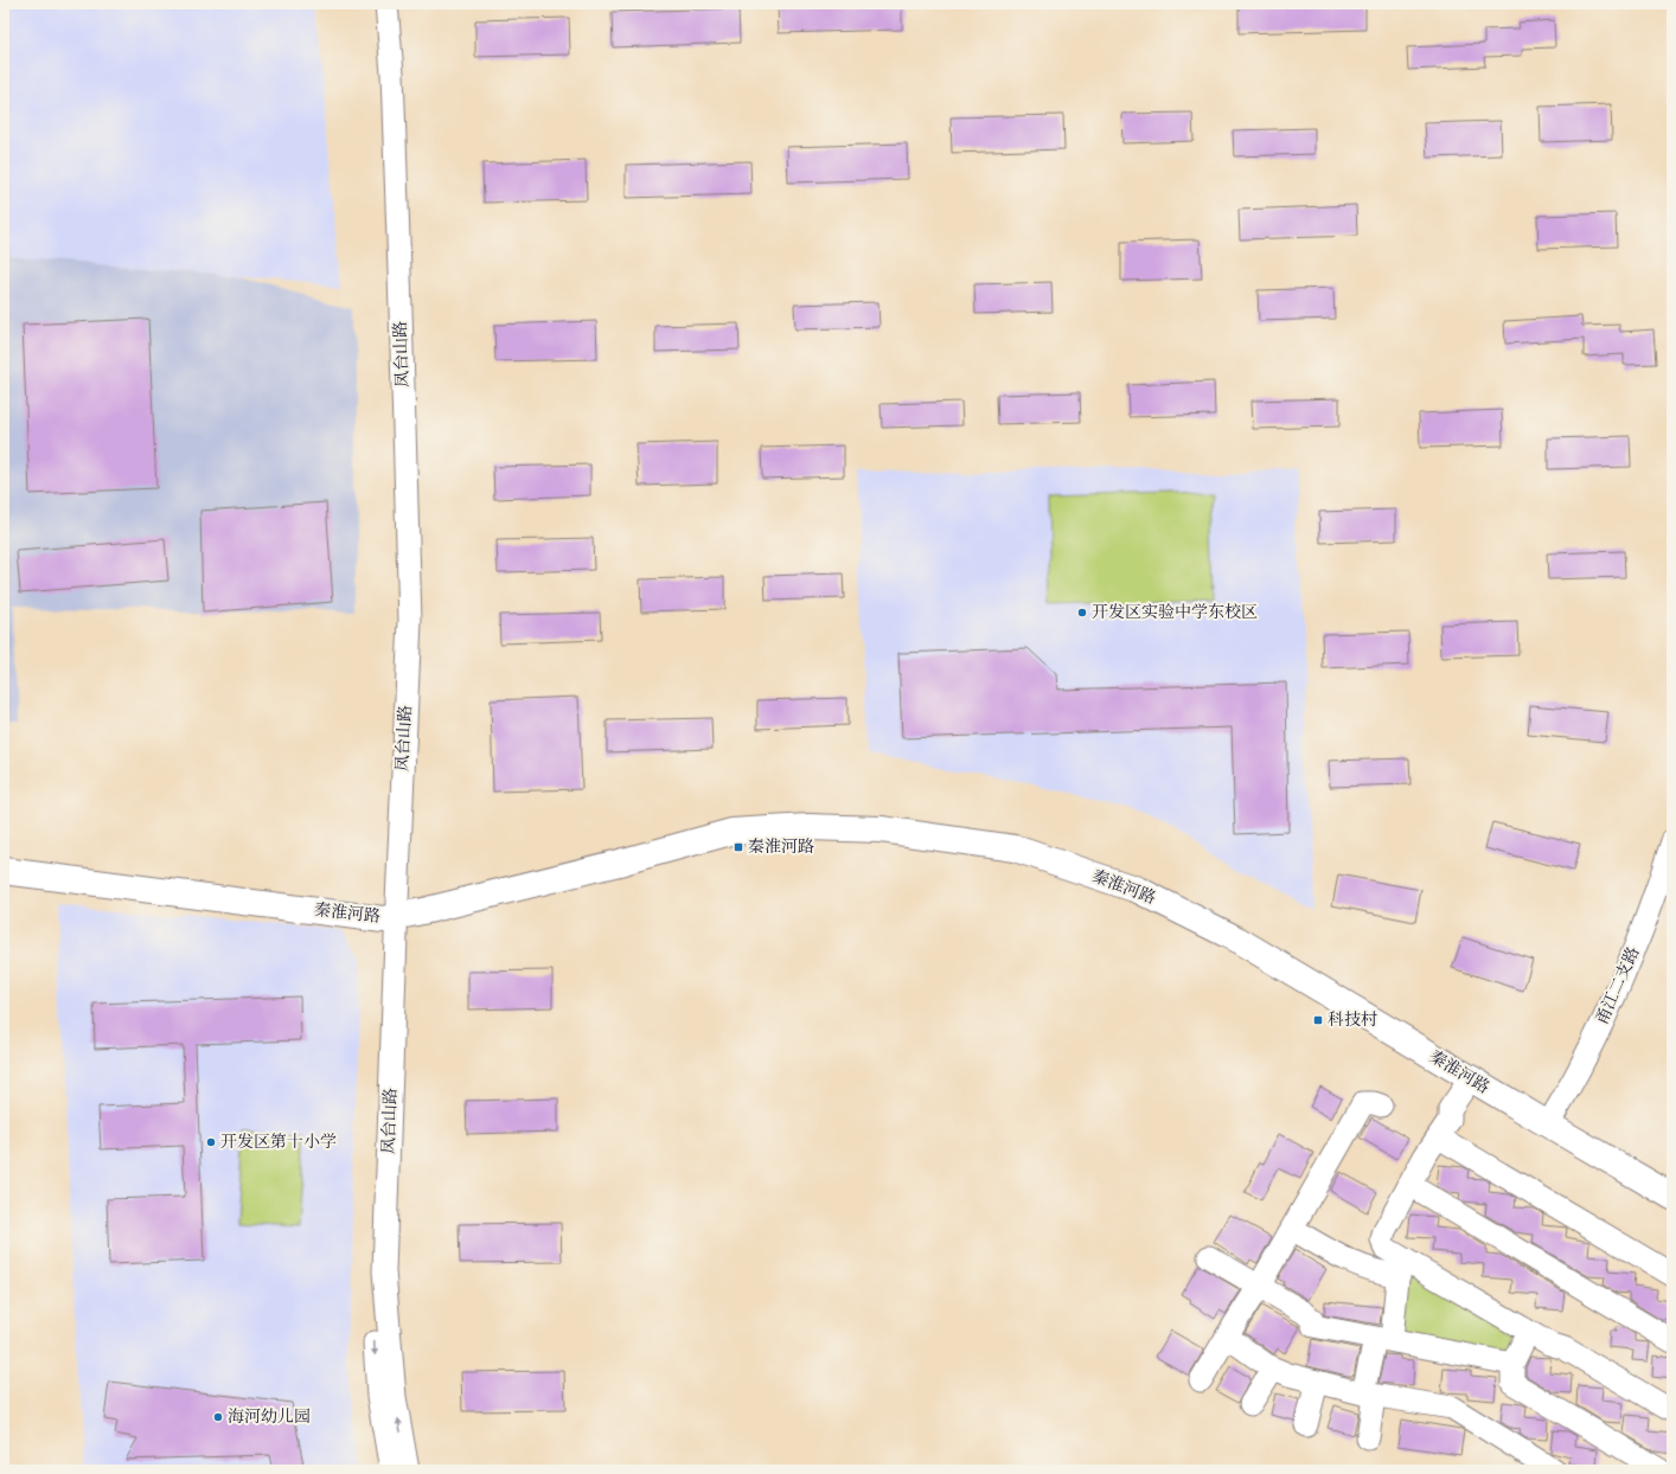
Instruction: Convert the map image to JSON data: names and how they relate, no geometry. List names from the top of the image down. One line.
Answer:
{"streets":{"main road":["秦淮河路"],"street":["凤台山路","甬江二支路"]},"crossings":[["凤台山路","秦淮河路"],["秦淮河路","甬江二支路"]],"places":{"other":["开发区实验中学东校区","开发区第十小学","海河幼儿园"],"transit":["秦淮河路","科技村"]}}
